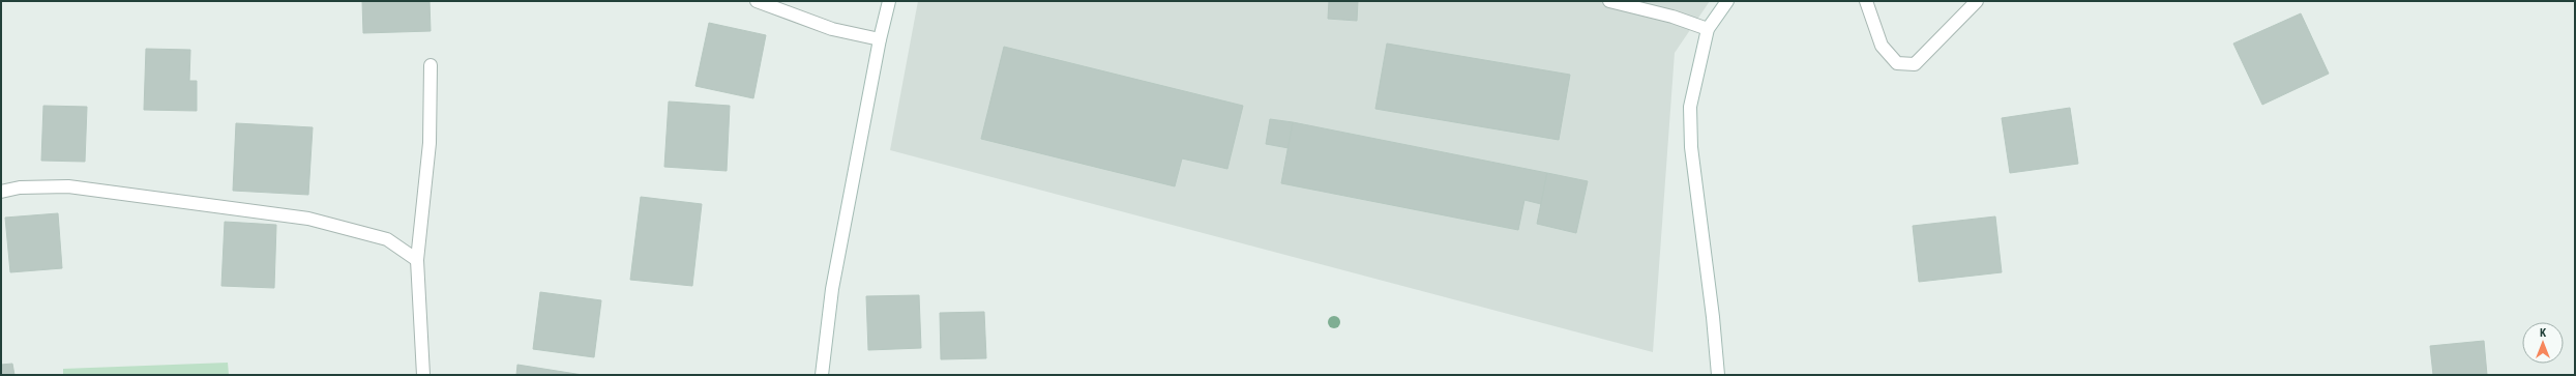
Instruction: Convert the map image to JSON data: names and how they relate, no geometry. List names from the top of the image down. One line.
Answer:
{"north":"top"}
